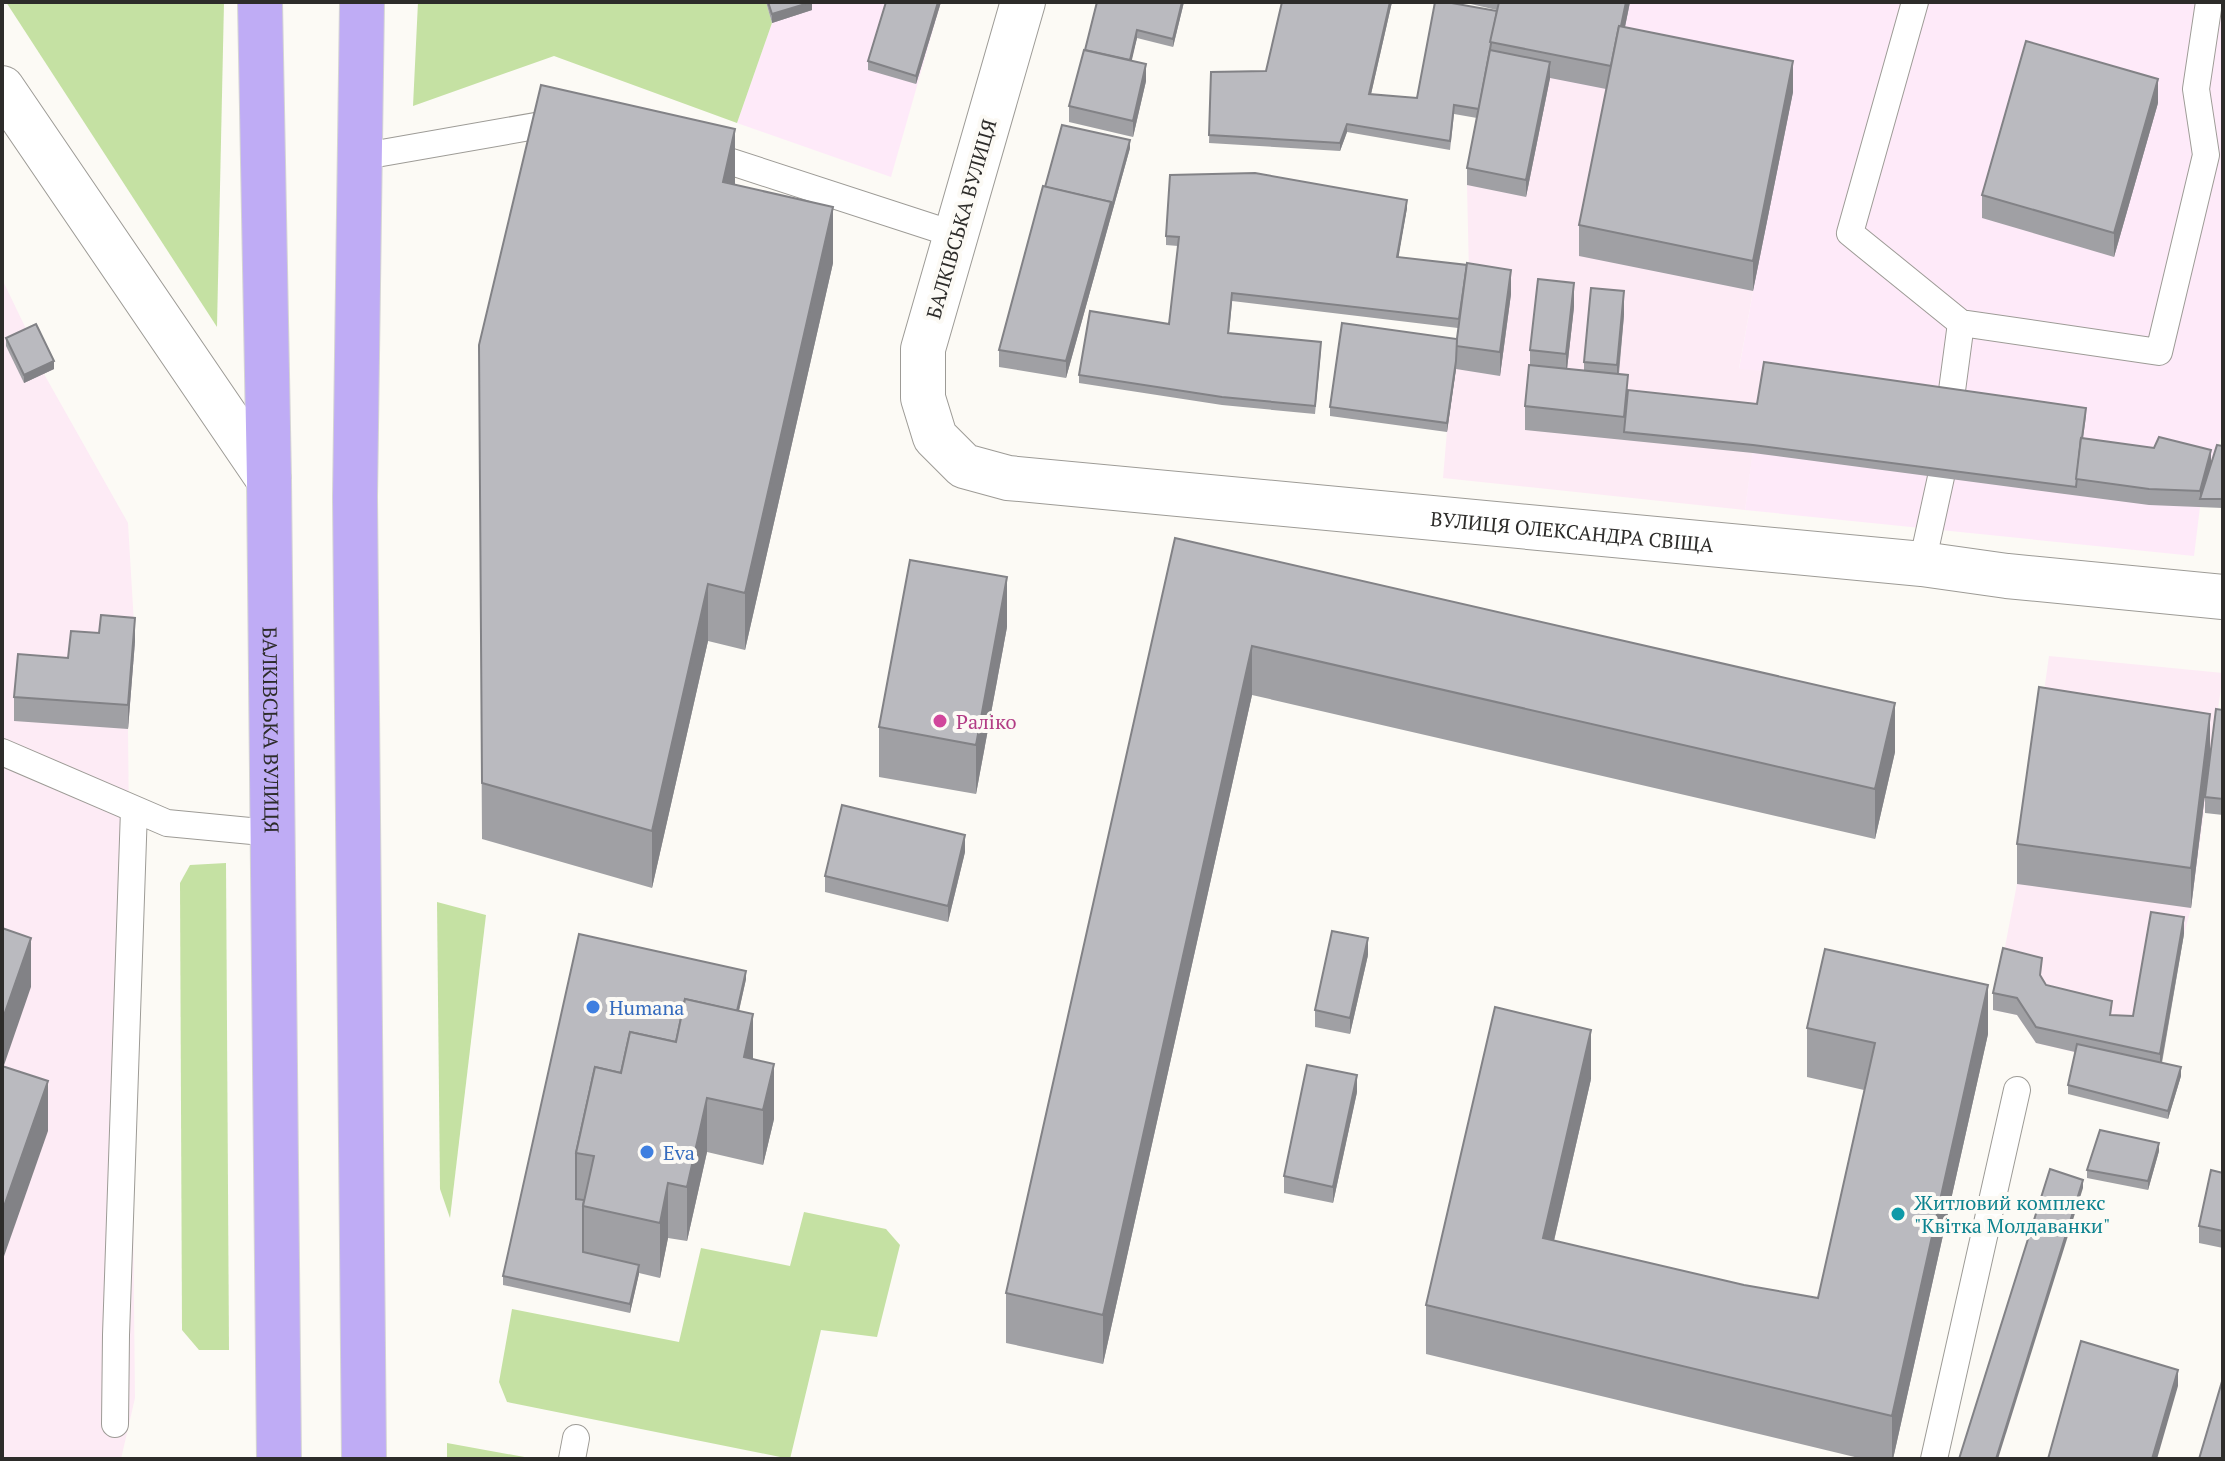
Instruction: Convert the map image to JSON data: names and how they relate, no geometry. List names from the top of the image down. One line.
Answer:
{"streets":{"main road":["БАЛКІВСЬКА ВУЛИЦЯ"],"street":["ВУЛИЦЯ ОЛЕКСАНДРА СВІЩА"]},"crossings":[["БАЛКІВСЬКА ВУЛИЦЯ","ВУЛИЦЯ ОЛЕКСАНДРА СВІЩА"]],"places":["Раліко","Humana","Eva","Житловий комплекс \"Квітка Молдаванки\""]}
